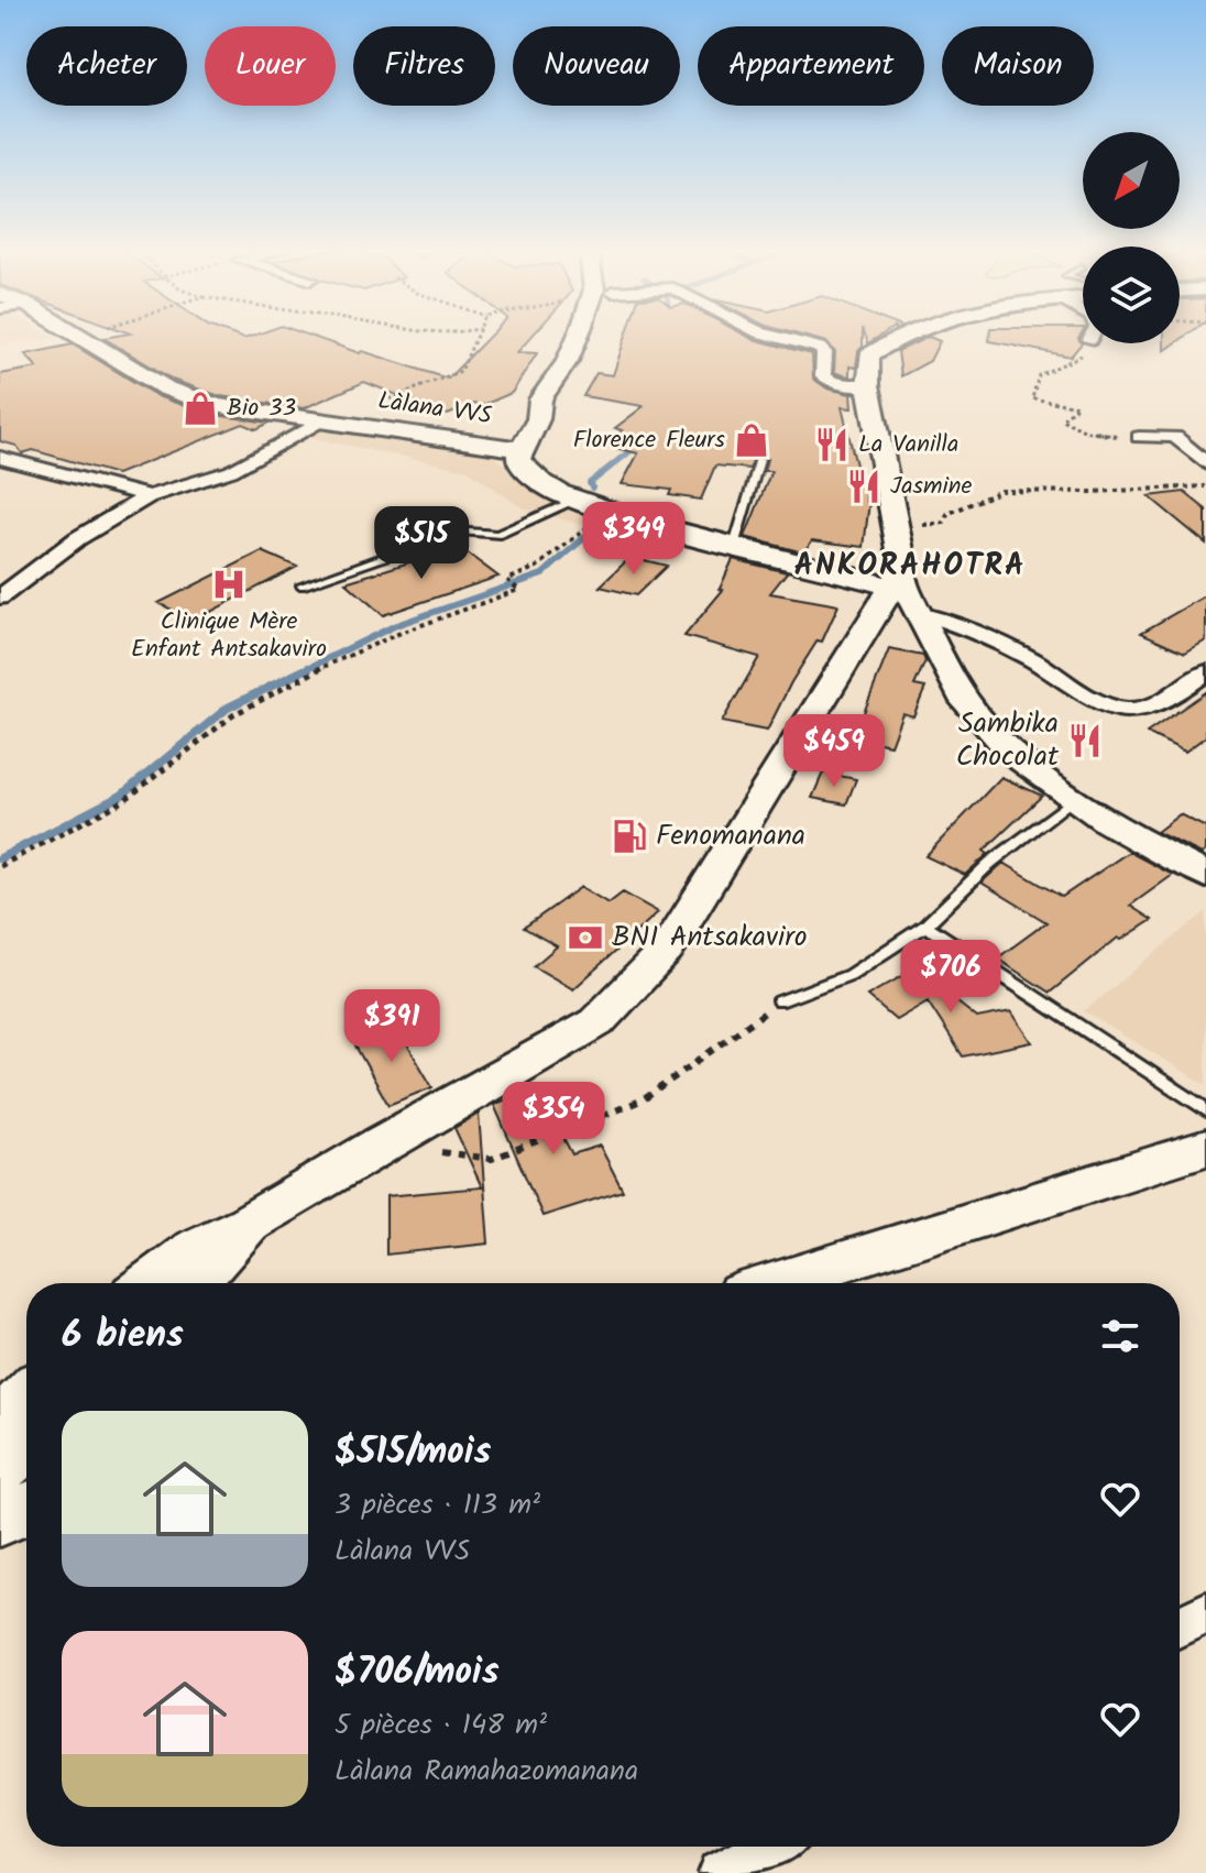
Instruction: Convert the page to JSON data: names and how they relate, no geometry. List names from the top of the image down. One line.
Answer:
{"streets":{"main road":["Làlana VVS"]},"districts":["ANKORAHOTRA"],"places":{"shop":["Bio 33","Florence Fleurs"],"restaurant":["La Vanilla","Jasmine","Sambika Chocolat"],"hospital":["Clinique Mère Enfant Antsakaviro"],"fuel station":["Fenomanana"],"bank":["BNI Antsakaviro"]},"north":"bottom left","page":{"chip":["Acheter","Louer","Filtres","Nouveau","Appartement","Maison"],"price":["$349","$515","$459","$706","$391","$354"],"heading":"6 biens","list":[{"name":"$515/mois","note":"3 pièces · 113 m² · Làlana VVS"},{"name":"$706/mois","note":"5 pièces · 148 m² · Làlana Ramahazomanana"}]}}
